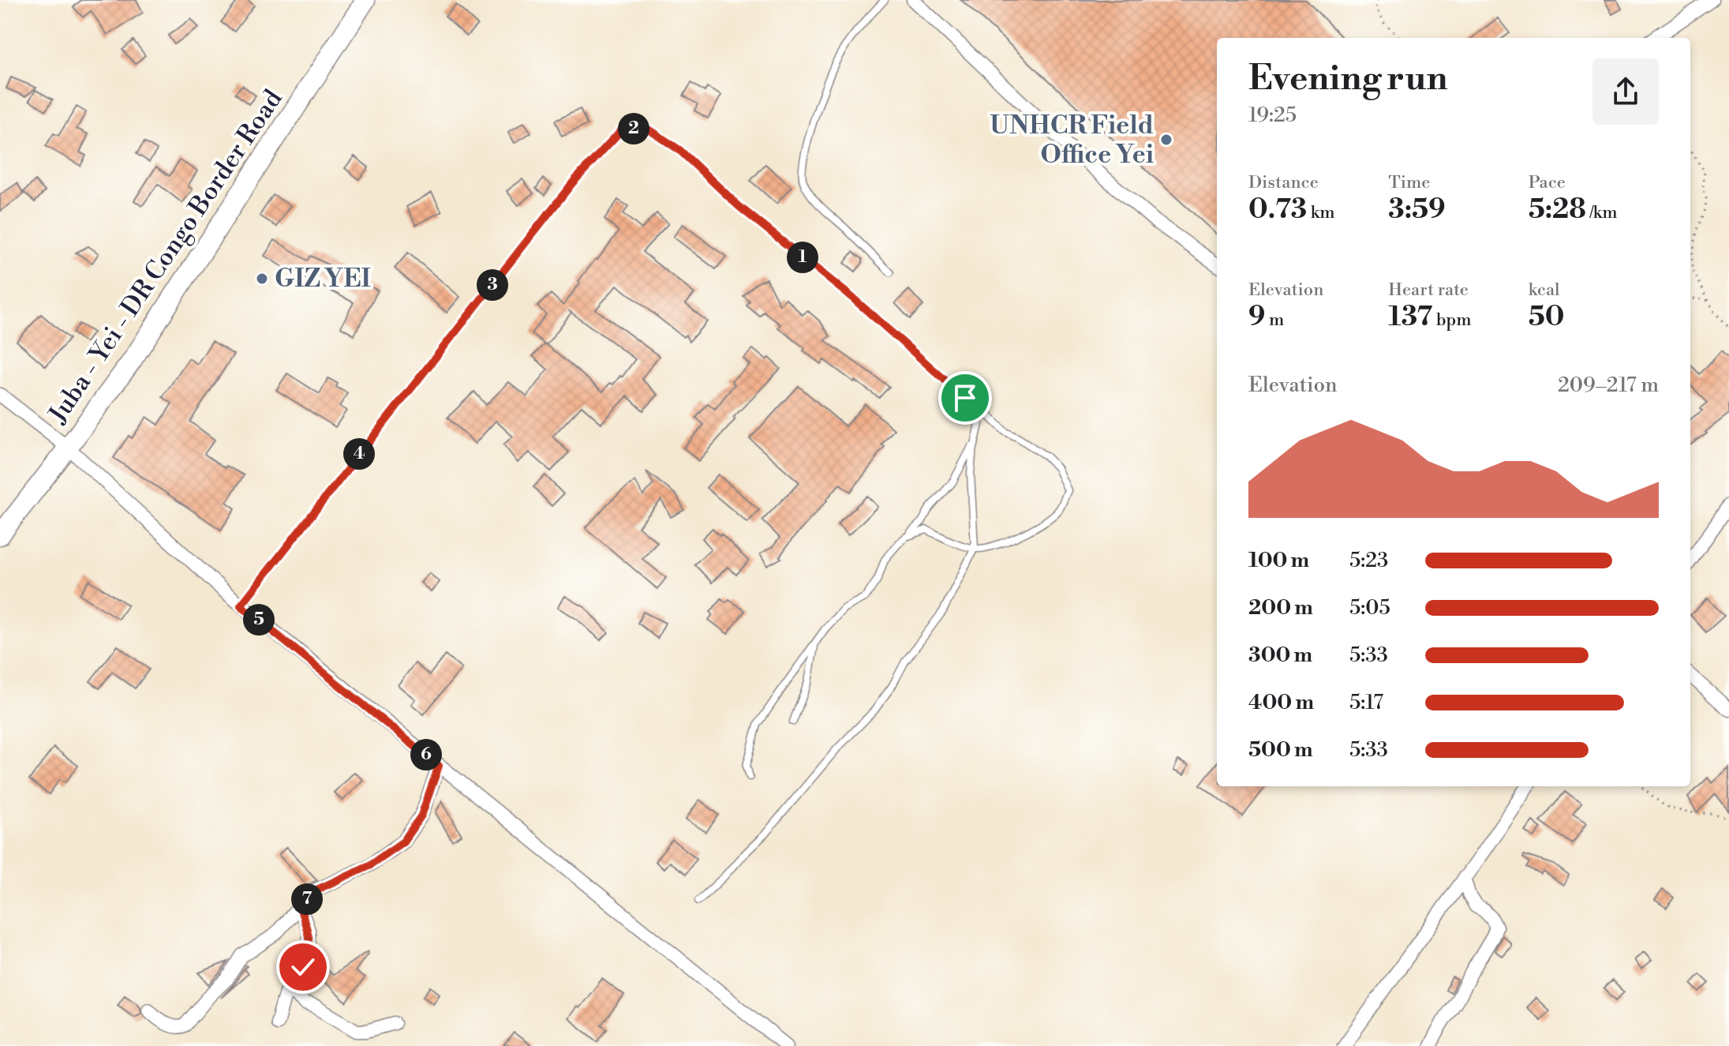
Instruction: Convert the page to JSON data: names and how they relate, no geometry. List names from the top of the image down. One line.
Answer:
{"streets":{"main road":["Juba - Yei - DR Congo Border Road"]},"places":["UNHCR Field Office Yei","GIZ YEI"],"page":{"heading":["Evening run","19:25"],"pins":["2","1","3","4","5","6","7"],"stats":[["Distance","0.73 km"],["Time","3:59"],["Pace","5:28 /km"],["Elevation","9 m"],["Heart rate","137 bpm"],["kcal","50"]],"chart":["Elevation","209–217 m"],"list":[{"name":"100 m","note":"5:23"},{"name":"200 m","note":"5:05"},{"name":"300 m","note":"5:33"},{"name":"400 m","note":"5:17"},{"name":"500 m","note":"5:33"}]}}
